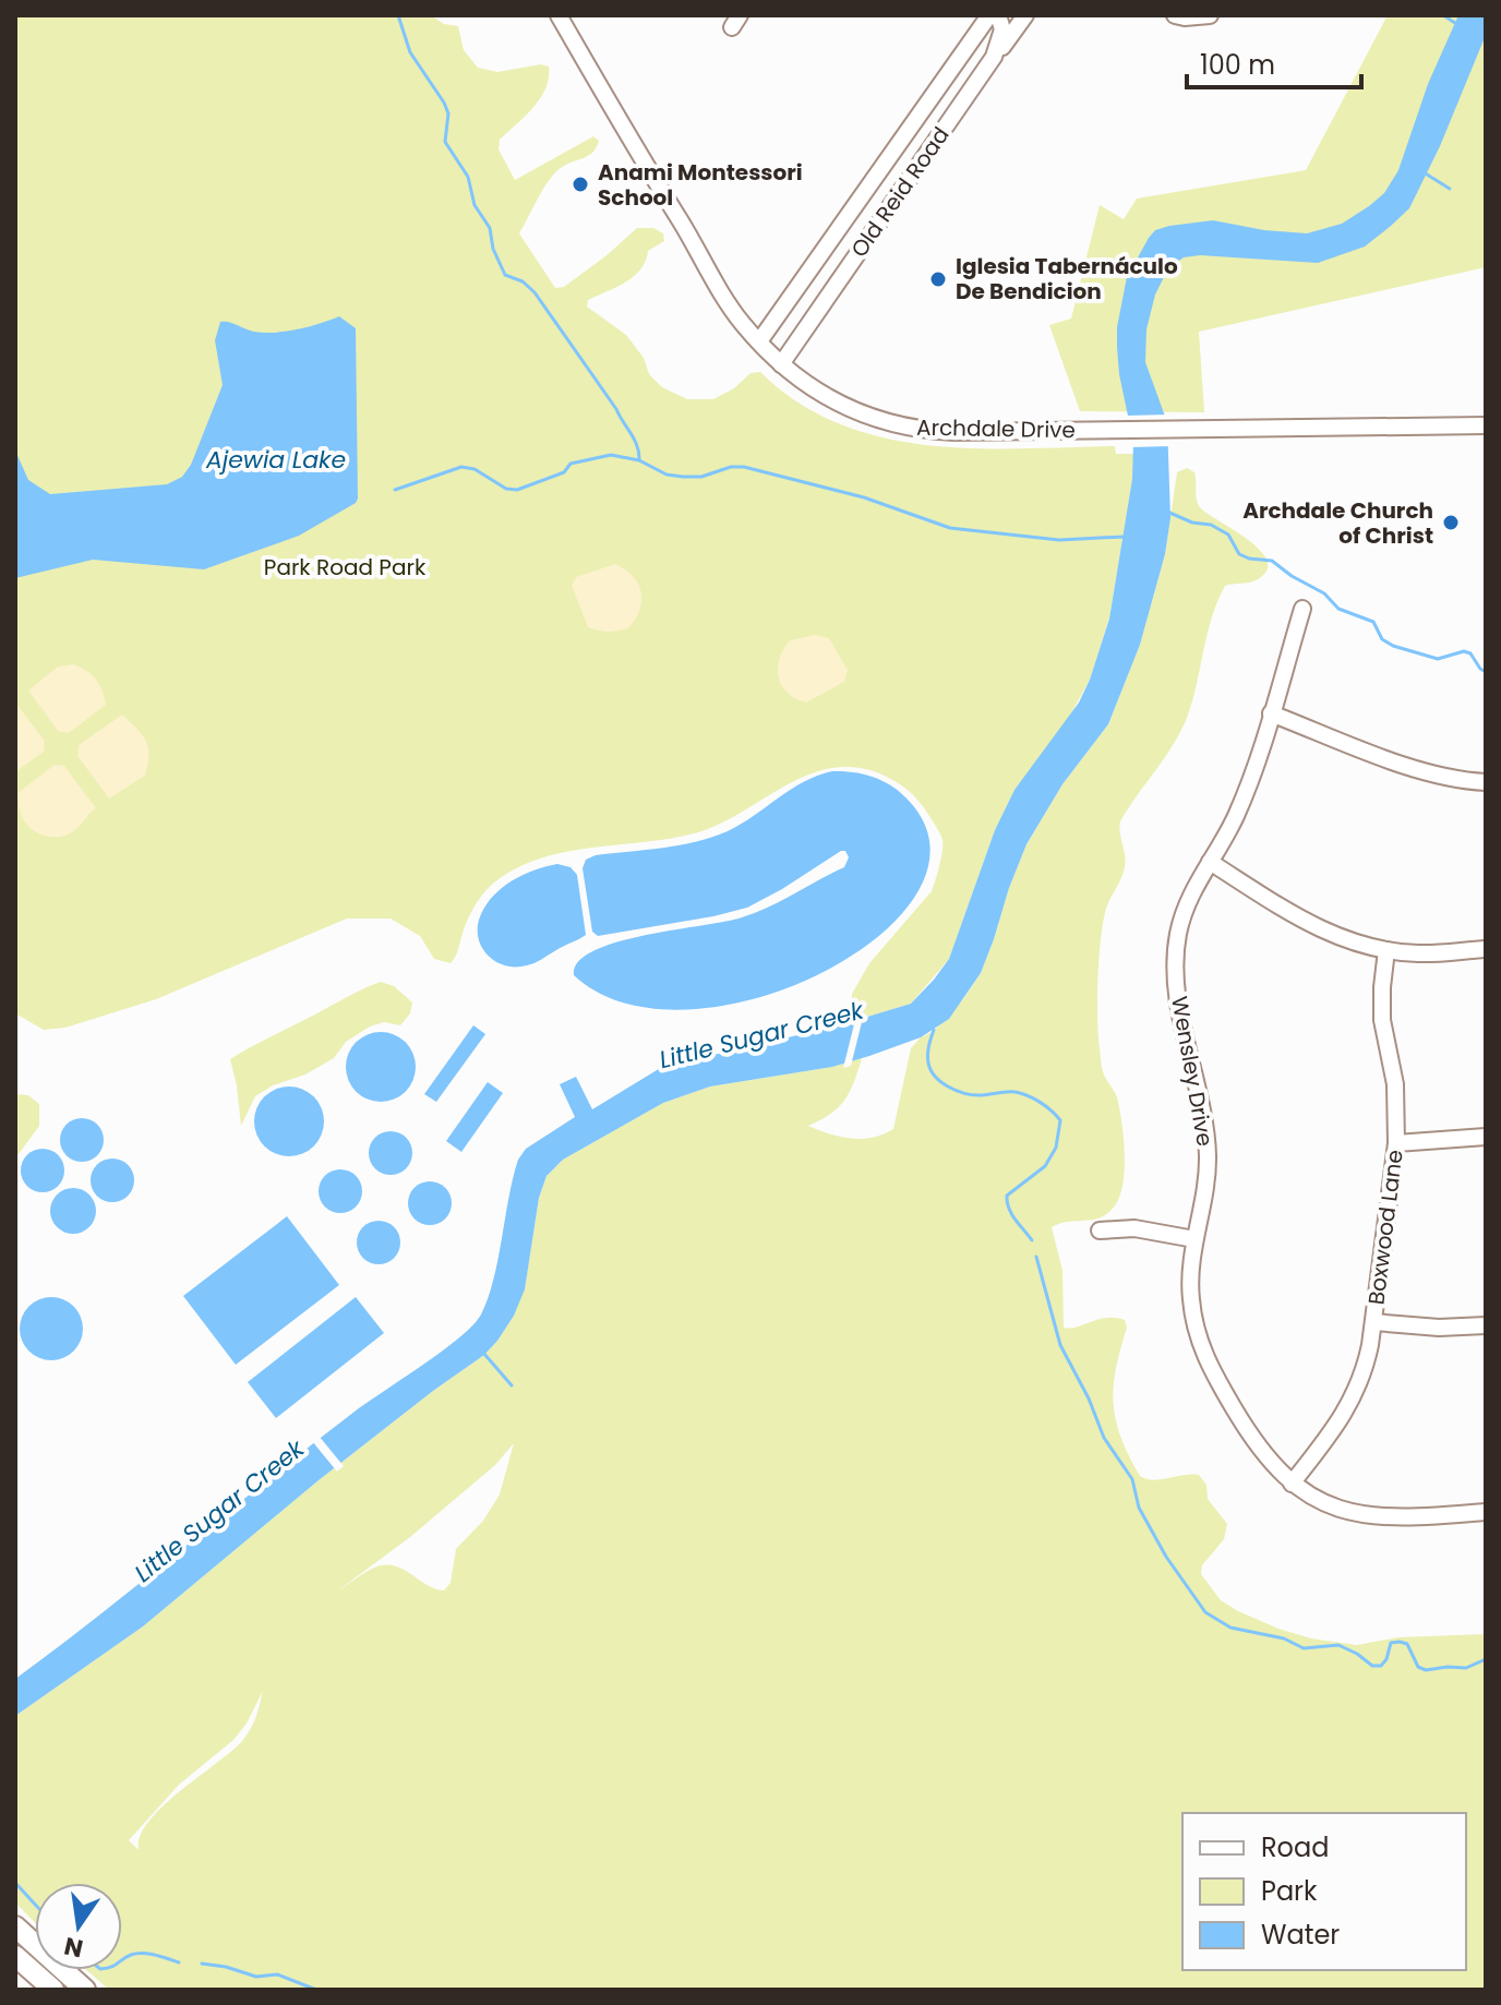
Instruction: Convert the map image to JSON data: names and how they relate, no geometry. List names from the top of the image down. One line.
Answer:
{"streets":{"street":["Old Reid Road","Archdale Drive","Wensley Drive","Boxwood Lane"]},"crossings":[["Old Reid Road","Archdale Drive"],["Wensley Drive","Boxwood Lane"]],"water":["Ajewia Lake","Little Sugar Creek"],"parks":["Park Road Park"],"places":["Anami Montessori School","Iglesia Tabernáculo De Bendicion","Archdale Church of Christ"],"legend":["Road","Park","Water"],"scale_bar":"100 m","north":"bottom"}
